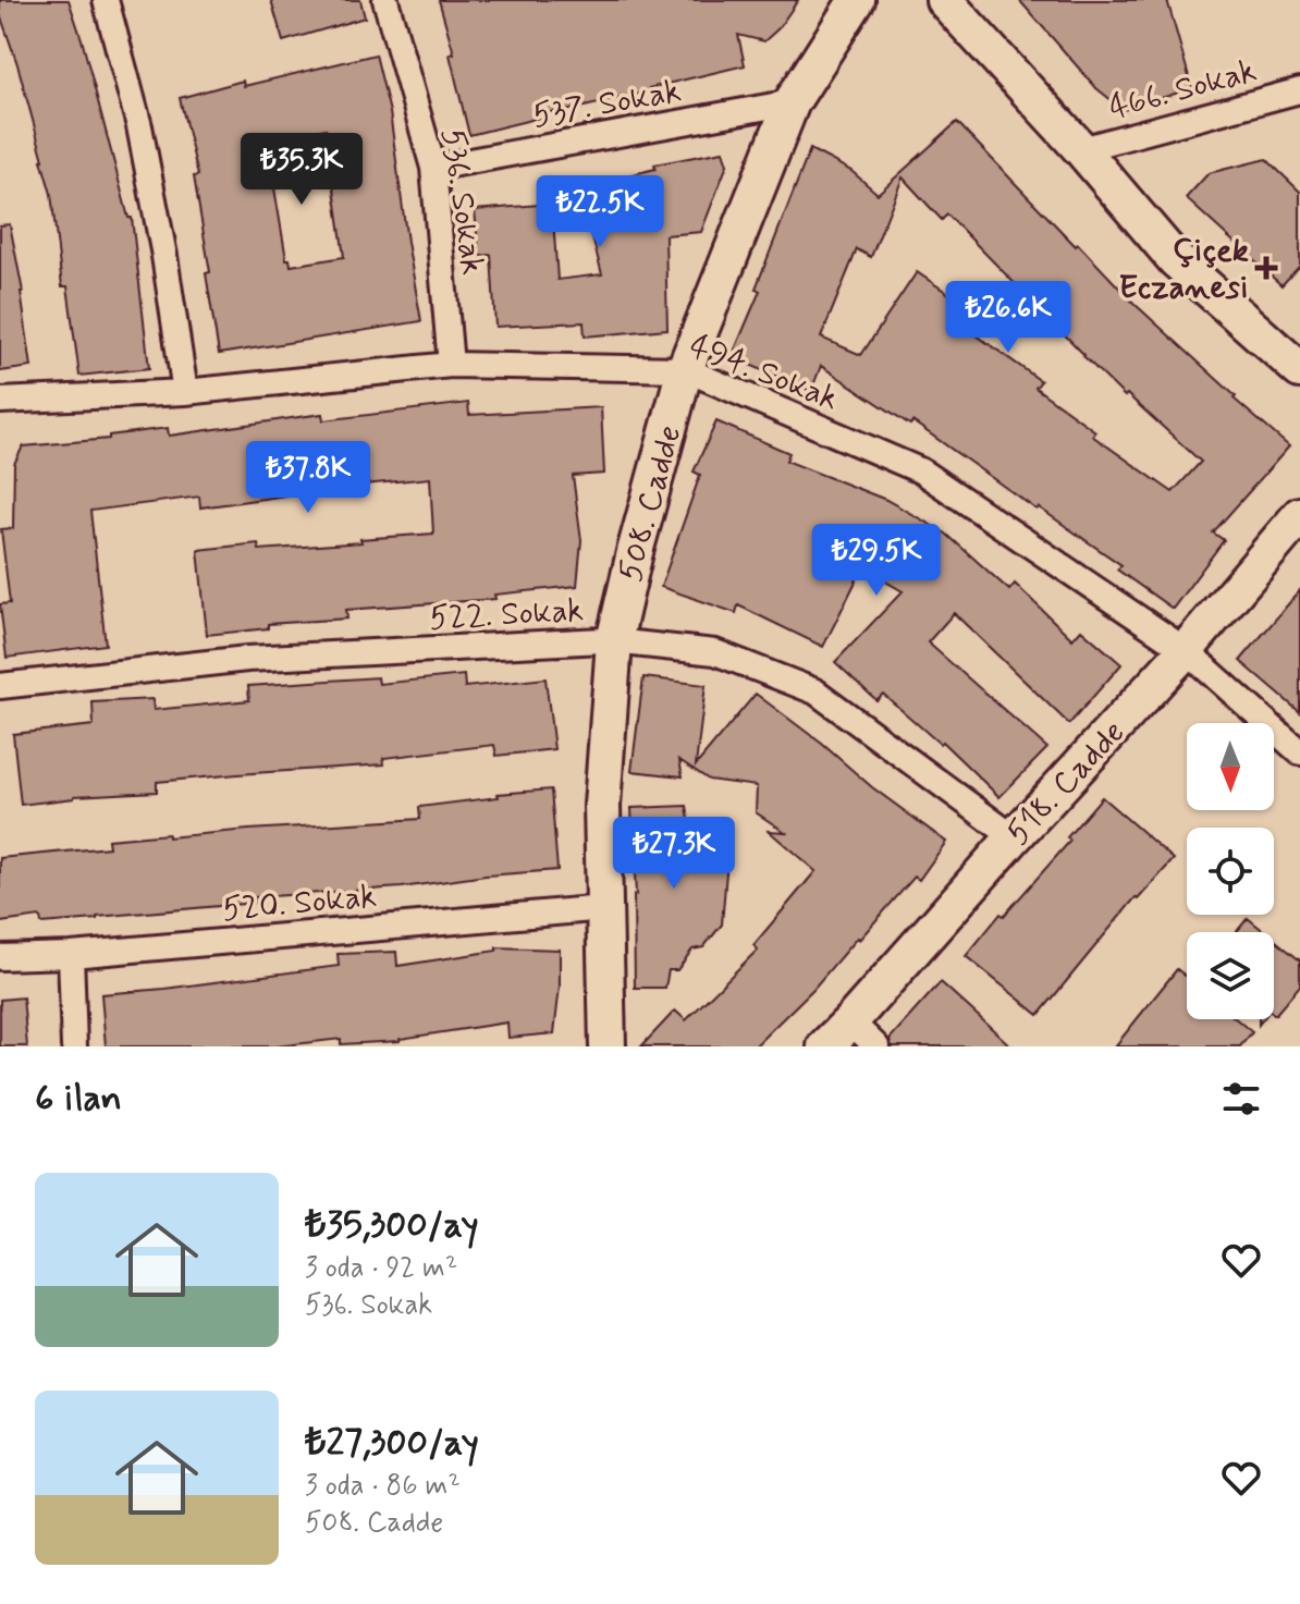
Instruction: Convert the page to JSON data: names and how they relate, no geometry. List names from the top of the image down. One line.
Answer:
{"streets":{"street":["466. Sokak","537. Sokak","536. Sokak","494. Sokak","508. Cadde","522. Sokak","518. Cadde","520. Sokak"]},"crossings":[["537. Sokak","536. Sokak"],["537. Sokak","508. Cadde"],["536. Sokak","494. Sokak"],["494. Sokak","508. Cadde"],["494. Sokak","518. Cadde"],["508. Cadde","522. Sokak"],["508. Cadde","520. Sokak"],["522. Sokak","518. Cadde"]],"places":{"health":["Çiçek Eczanesi"]},"north":"bottom","page":{"price":["₺35.3K","₺22.5K","₺26.6K","₺37.8K","₺29.5K","₺27.3K"],"heading":"6 ilan","list":[{"name":"₺35,300/ay","note":"3 oda · 92 m² · 536. Sokak"},{"name":"₺27,300/ay","note":"3 oda · 86 m² · 508. Cadde"}]}}
